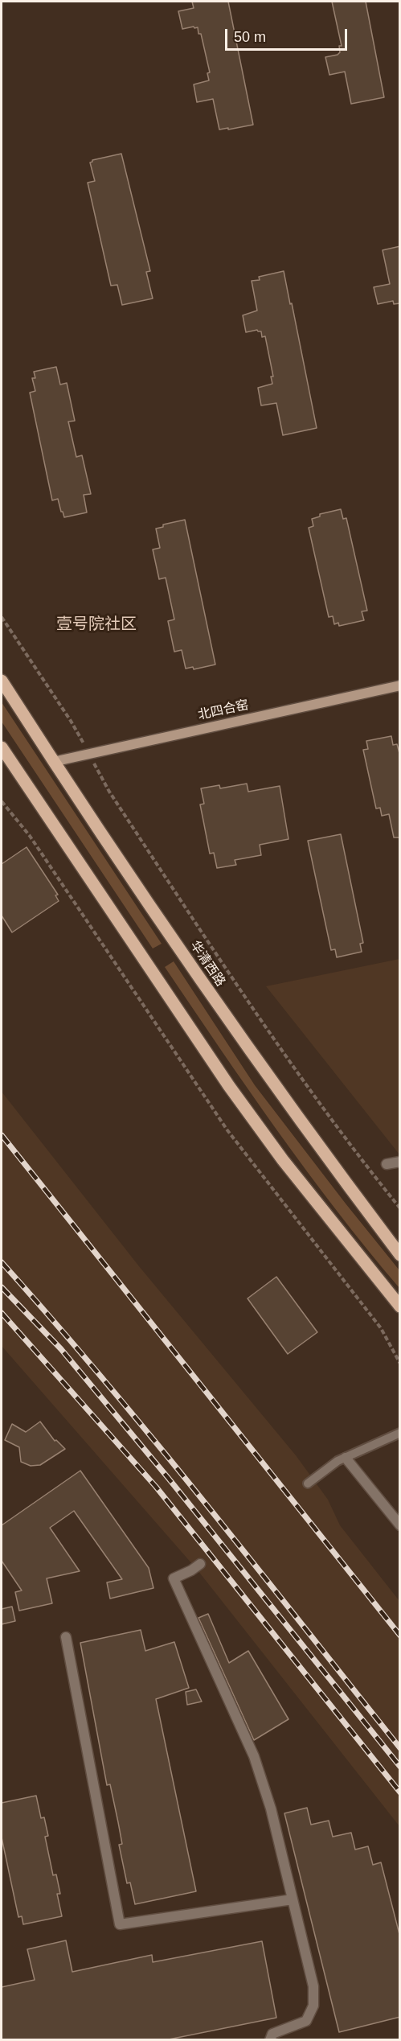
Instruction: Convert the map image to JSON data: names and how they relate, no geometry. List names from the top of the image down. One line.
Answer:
{"streets":{"main road":["华清西路"],"street":["北四合窑"]},"crossings":[["北四合窑","华清西路"]],"districts":["壹号院社区"],"scale_bar":"50 m"}
